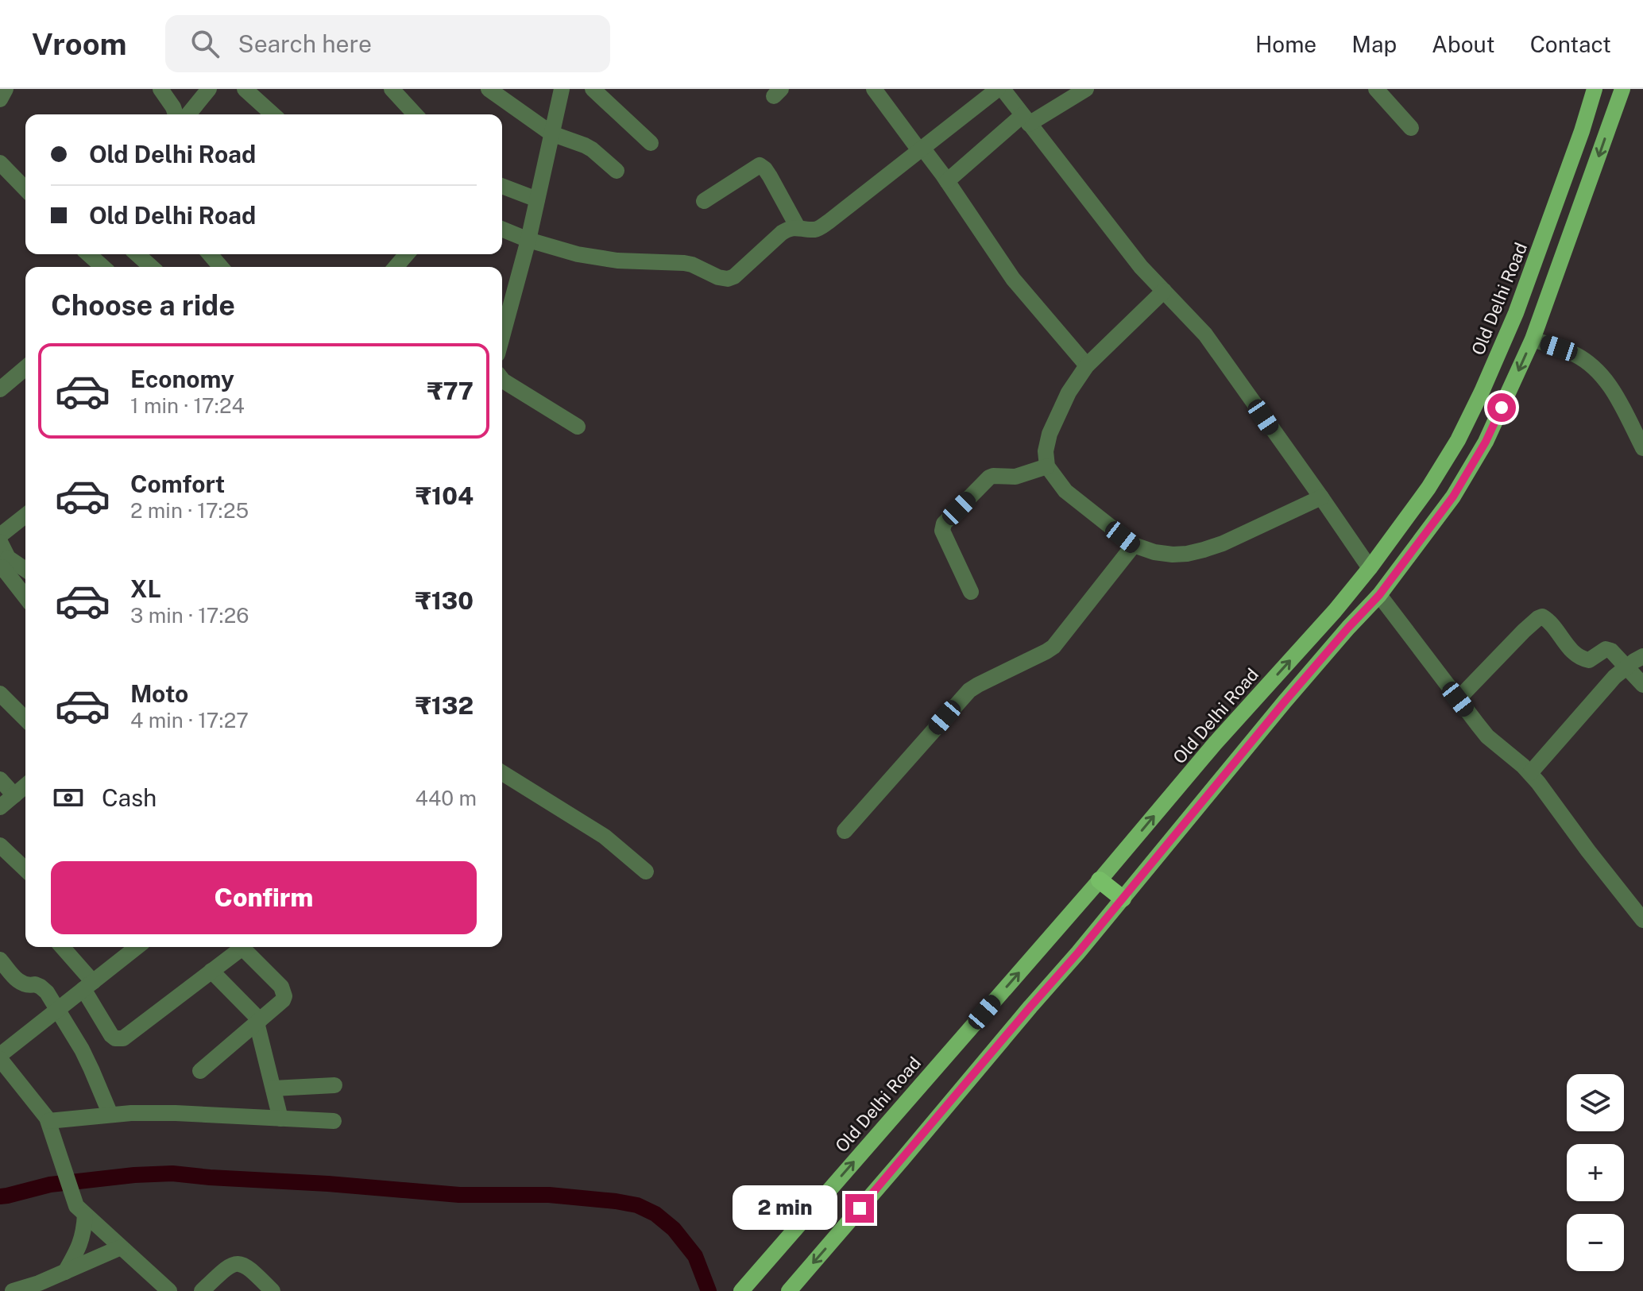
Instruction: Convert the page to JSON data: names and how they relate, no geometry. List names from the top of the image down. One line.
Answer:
{"streets":{"main road":["Old Delhi Road"]},"page":{"header":"Vroom","search":"Search here","nav":["Home","Map","About","Contact"],"banner":["Old Delhi Road","Old Delhi Road"],"heading":"Choose a ride","list":[{"name":"Economy","note":"1 min · 17:24","value":"₹77"},{"name":"Comfort","note":"2 min · 17:25","value":"₹104"},{"name":"XL","note":"3 min · 17:26","value":"₹130"},{"name":"Moto","note":"4 min · 17:27","value":"₹132"}],"pay":["Cash","440 m"],"buttons":"Confirm","map_buttons":["+","−"],"bubble":"2 min"}}
